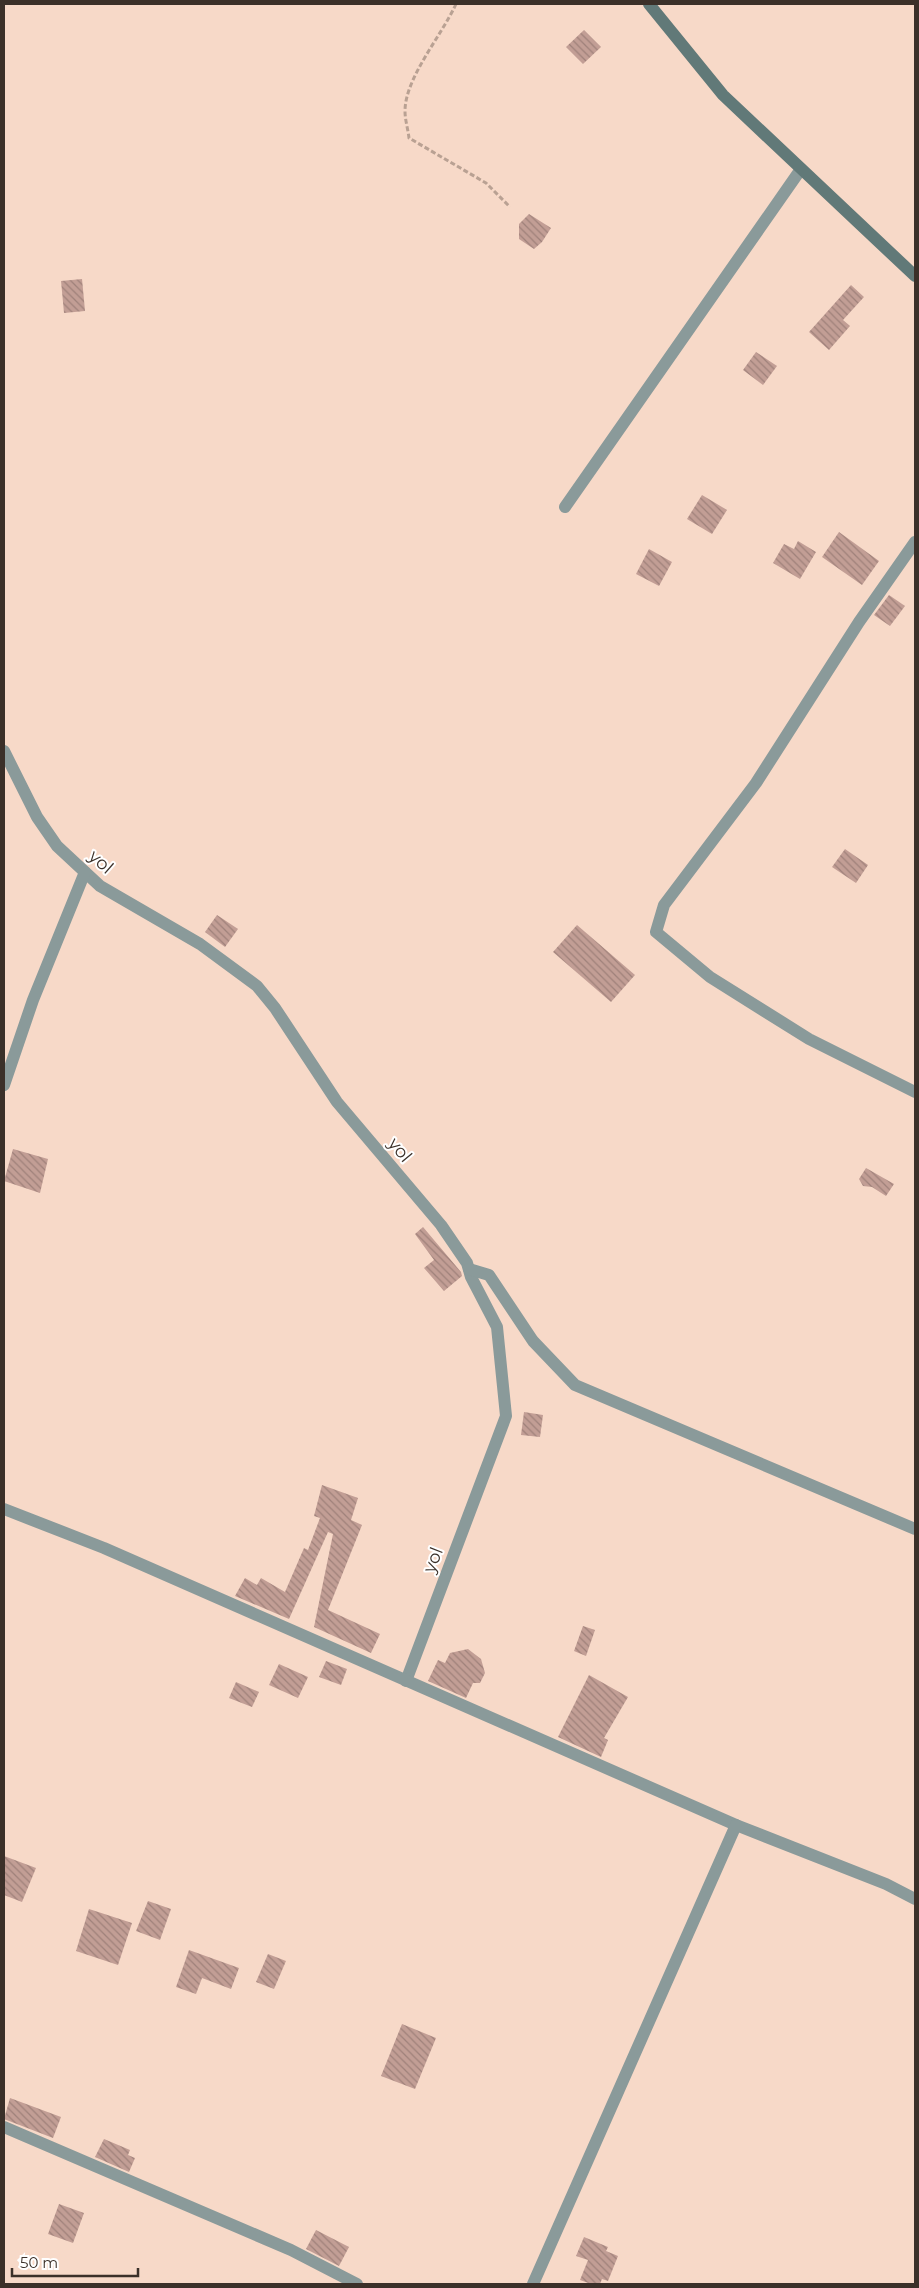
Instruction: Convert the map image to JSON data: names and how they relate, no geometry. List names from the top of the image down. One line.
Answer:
{"streets":{"street":["yol"]},"scale_bar":"50 m"}
